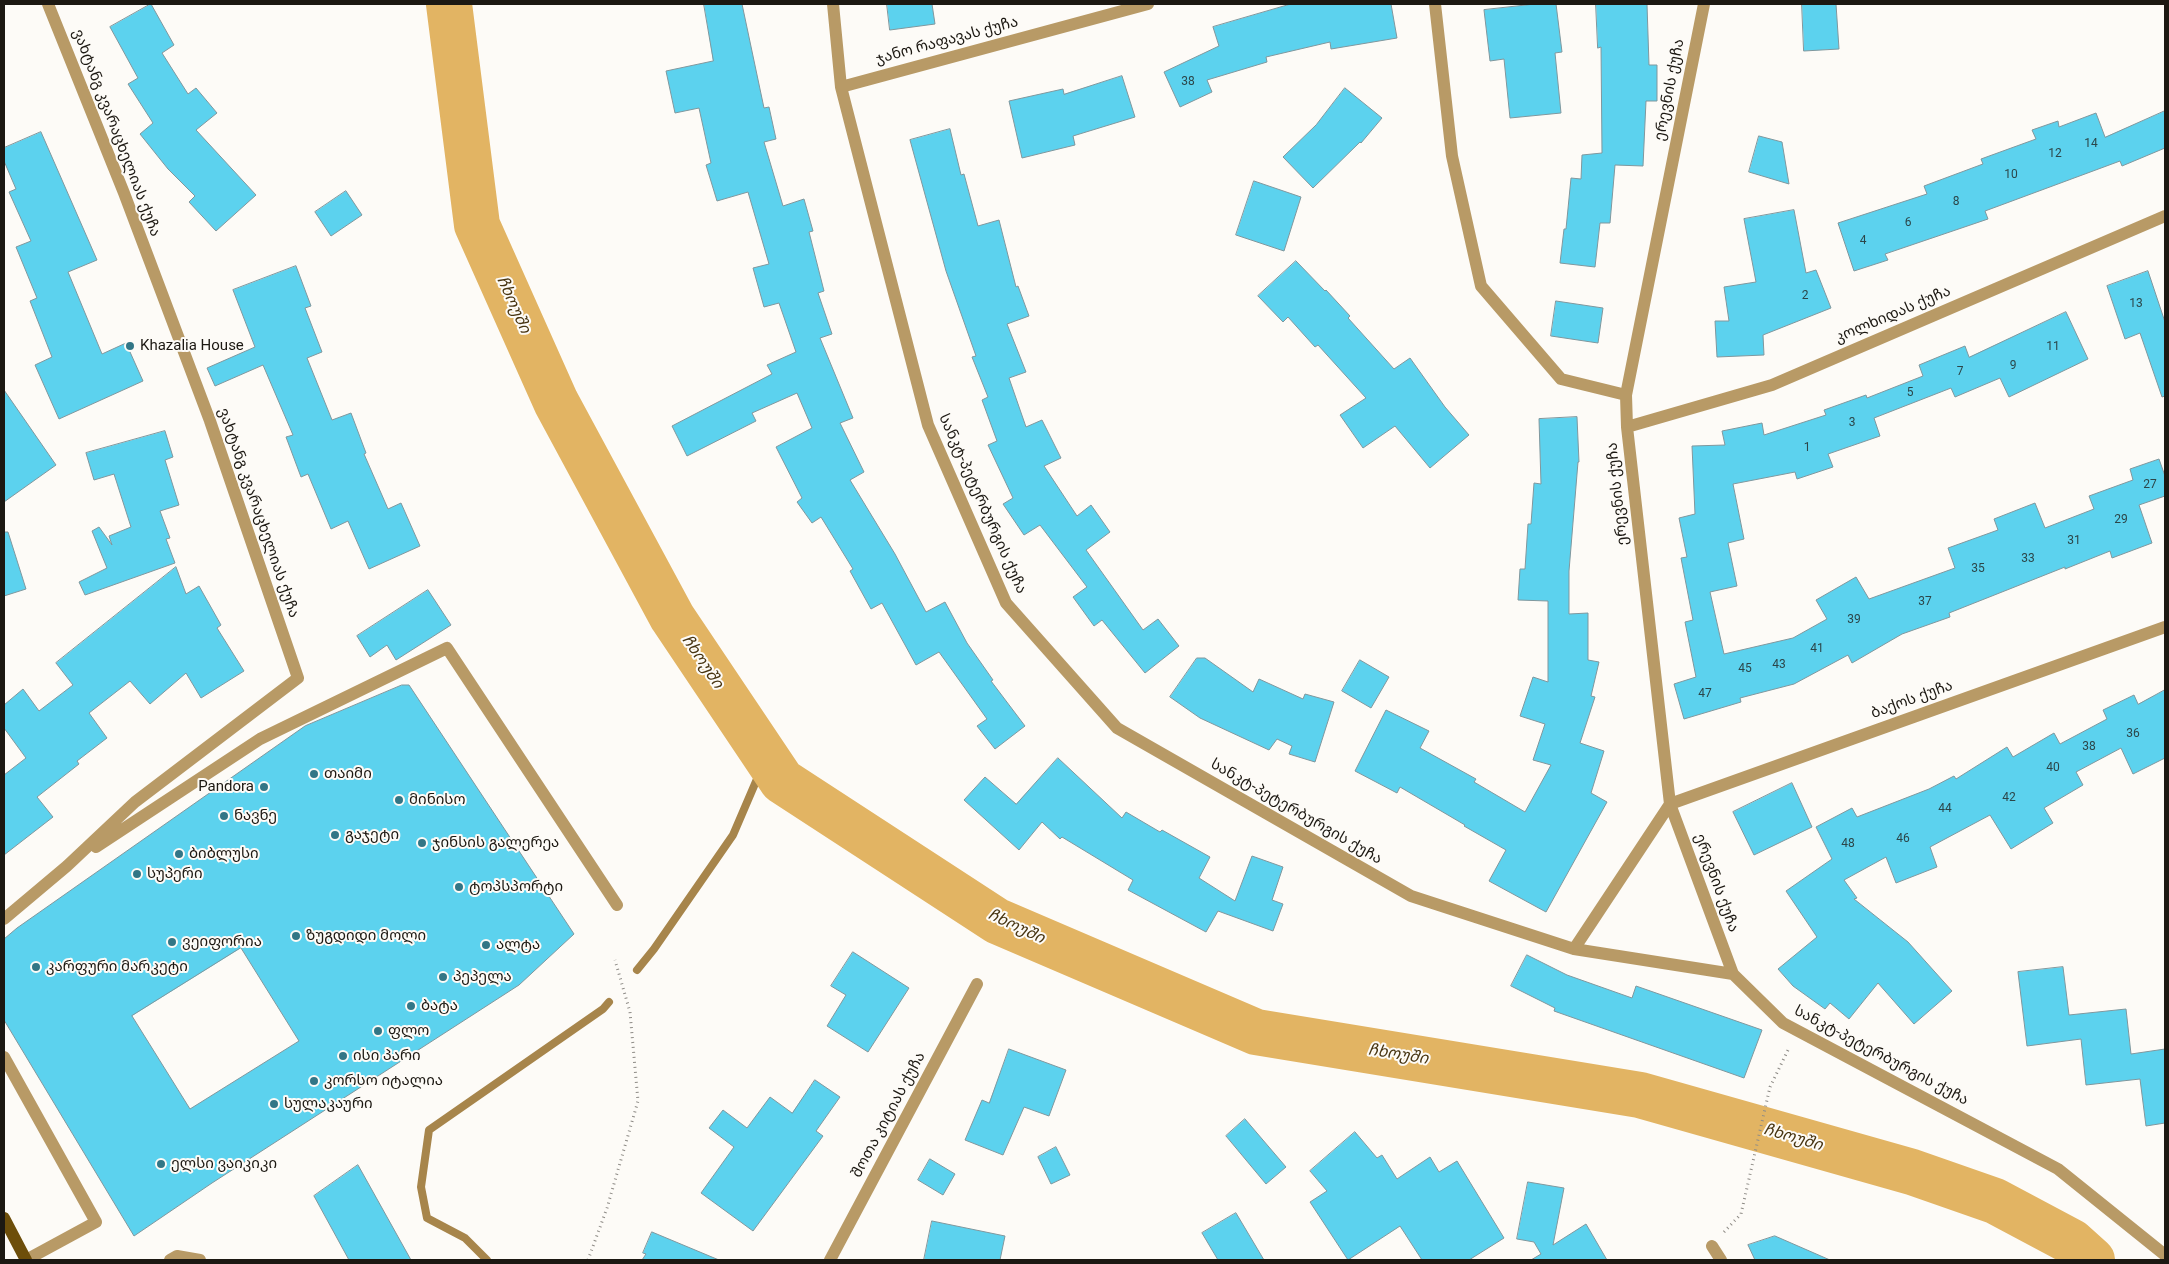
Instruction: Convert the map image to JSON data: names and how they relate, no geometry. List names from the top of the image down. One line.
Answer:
{"streets":{"street":["ჯანო რაფავას ქუჩა","ერევნის ქუჩა","ვახტანგ კვარაცხელიას ქუჩა","კოლხიდას ქუჩა","სანკტ-პეტერბურგის ქუჩა","ბაქოს ქუჩა","შოთა კიტიას ქუჩა"]},"crossings":[["ჯანო რაფავას ქუჩა","სანკტ-პეტერბურგის ქუჩა"],["ერევნის ქუჩა","კოლხიდას ქუჩა"],["ერევნის ქუჩა","სანკტ-პეტერბურგის ქუჩა"],["ერევნის ქუჩა","ბაქოს ქუჩა"]],"water":["ჩხოუში"],"places":["Khazalia House","თაიმი","Pandora","მინისო","ნავნე","გაჯეტი","ჯინსის გალერეა","ბიბლუსი","სუპერი","ტოპსპორტი","ზუგდიდი მოლი","ვეიფორია","ალტა","კარფური მარკეტი","პეპელა","ბატა","ფლო","ისი პარი","კორსო იტალია","სულაკაური","ელსი ვაიკიკი"],"house_numbers":["38","14","12","10","8","6","4","2","13","11","9","7","5","3","1","27","29","31","33","35","37","39","41","43","45","47","36","38","40","42","44","46","48"]}
